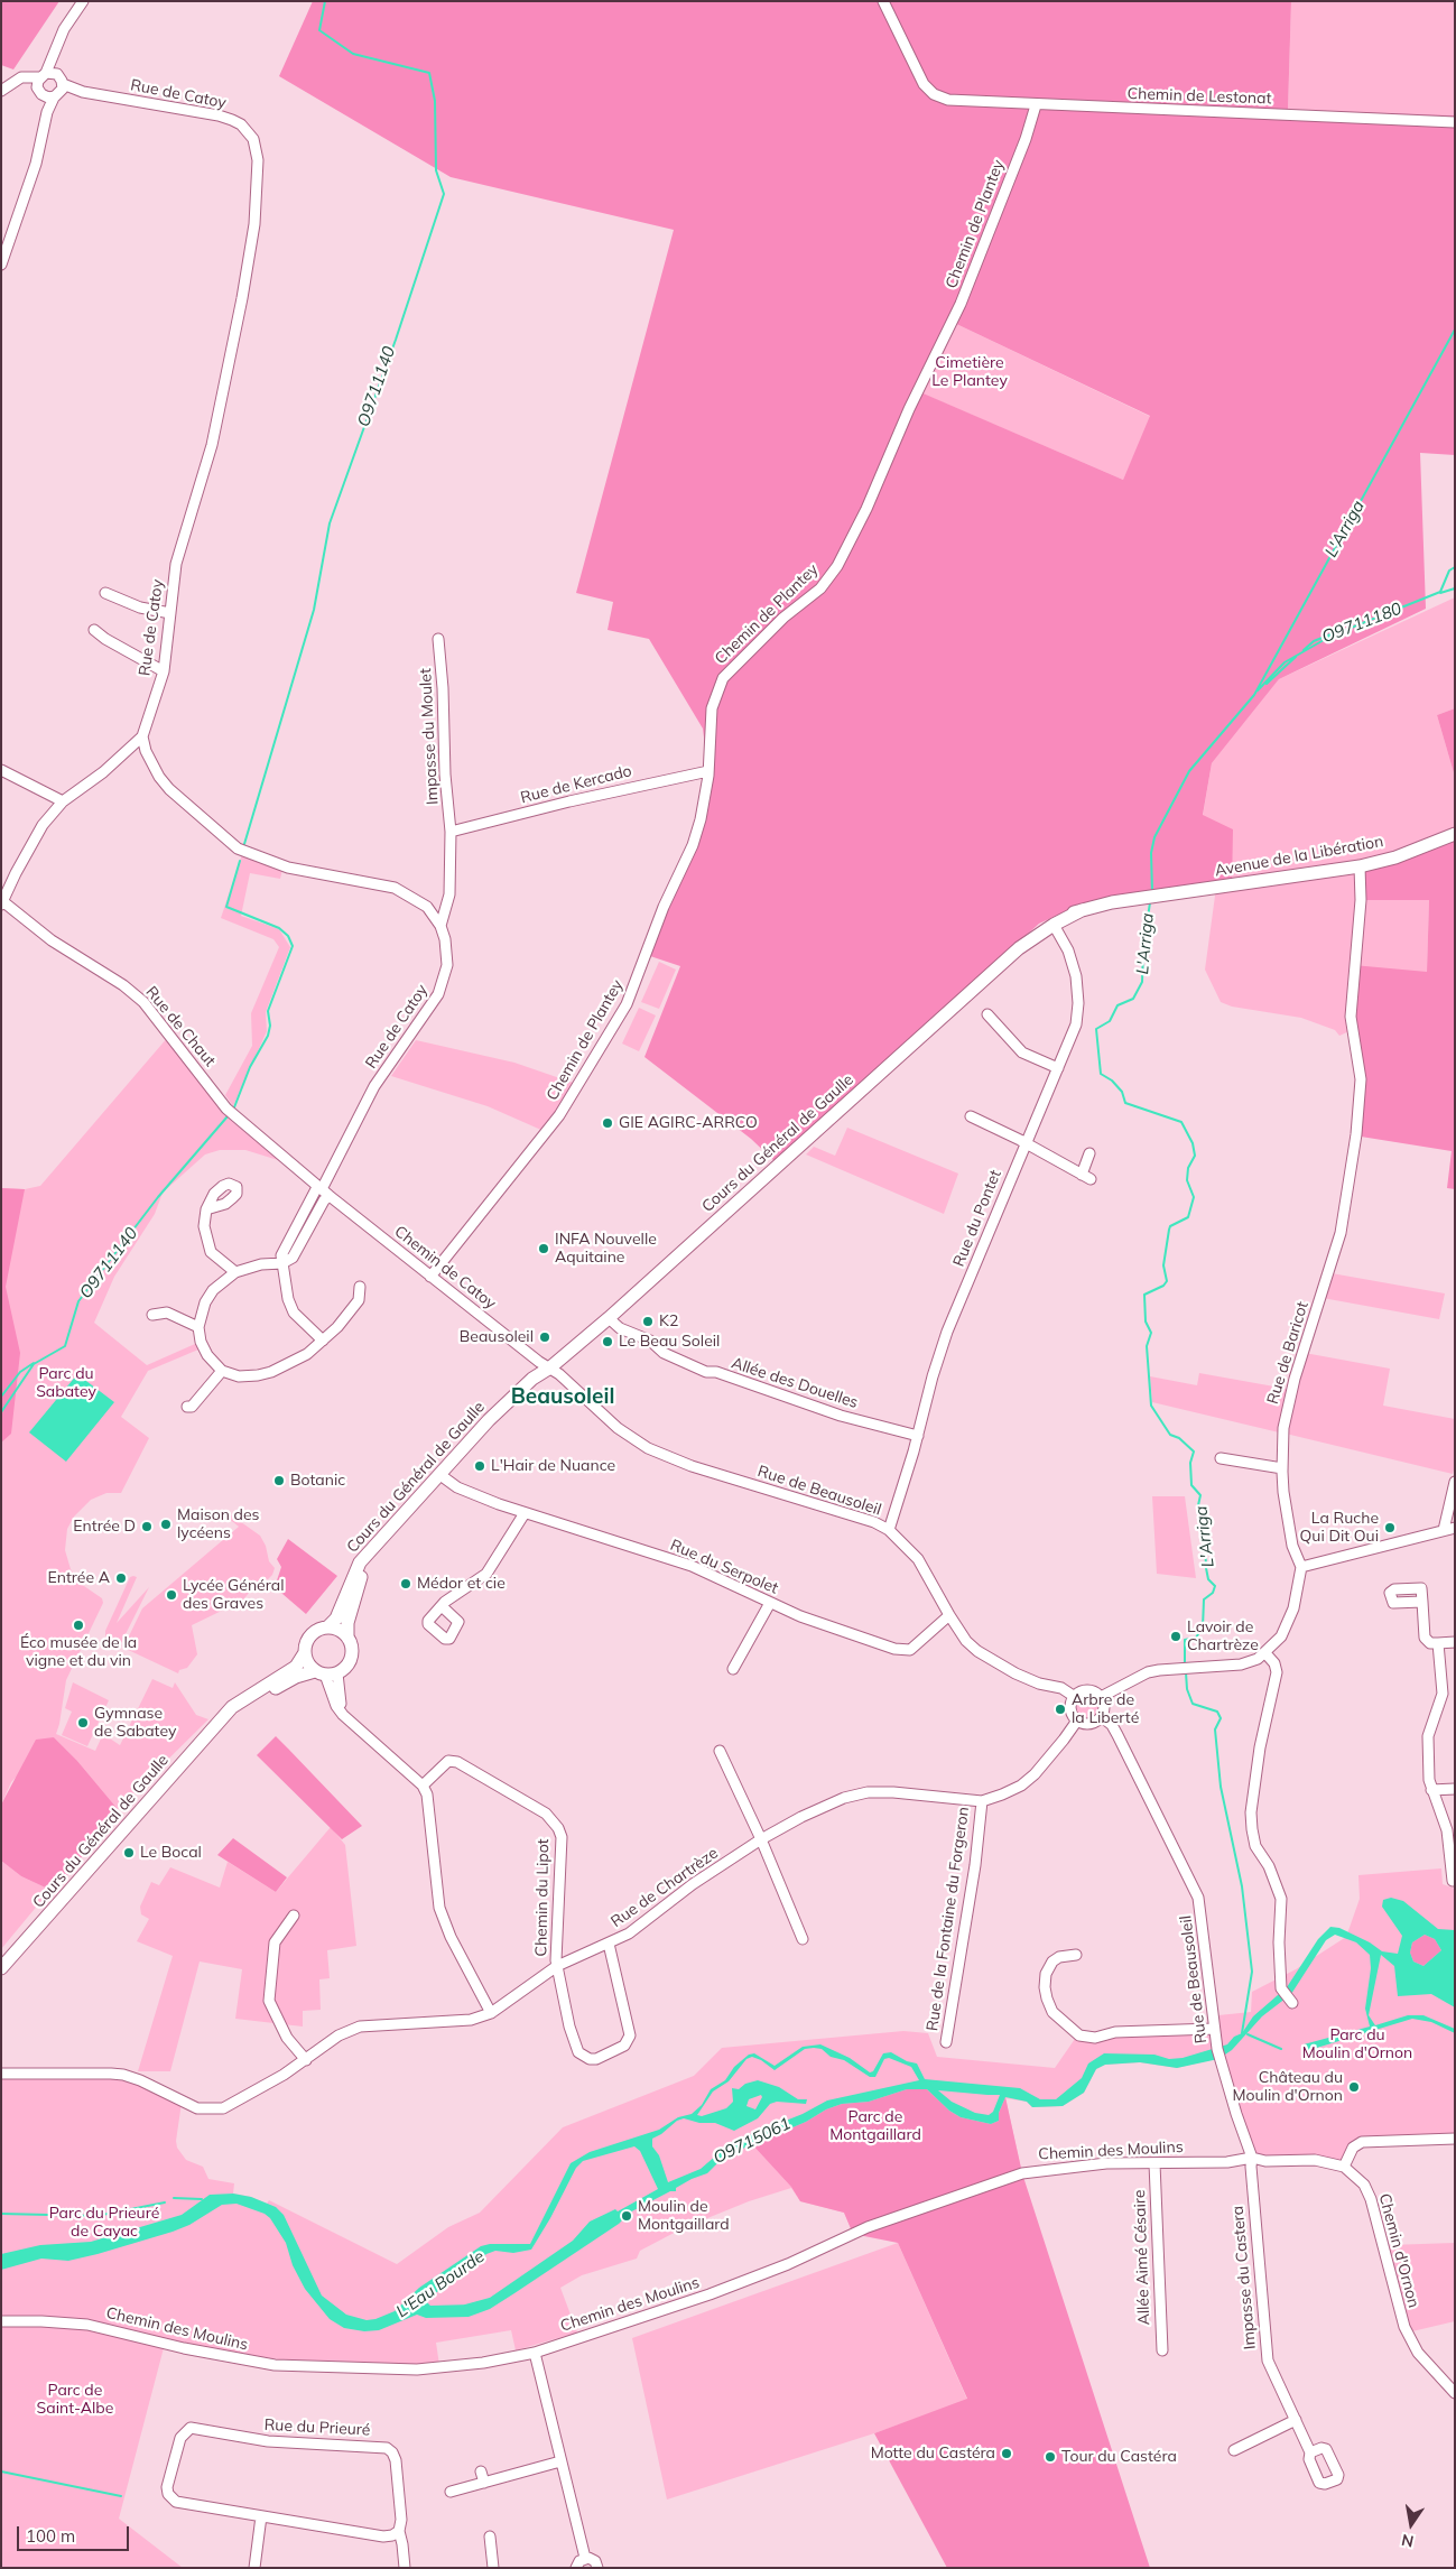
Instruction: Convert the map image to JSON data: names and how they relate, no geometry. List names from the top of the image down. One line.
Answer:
{"streets":{"main road":["Avenue de la Libération","Cours du Général de Gaulle"],"street":["Rue de Catoy","Chemin de Lestonat","Chemin de Plantey","Impasse du Moulet","Rue de Kercado","Rue de Chaut","Rue du Pontet","Chemin de Catoy","Rue de Baricot","Allée des Douelles","Rue de Beausoleil","Rue du Serpolet","Rue de Chartrèze","Chemin du Lipot","Rue de la Fontaine du Forgeron","Chemin des Moulins","Chemin d'Ornon","Allée Aimé Césaire","Impasse du Castera","Rue du Prieuré"]},"crossings":[["Rue de Catoy","Impasse du Moulet"],["Rue de Catoy","Rue de Chaut"],["Rue de Catoy","Chemin de Catoy"],["Chemin de Lestonat","Chemin de Plantey"],["Chemin de Plantey","Rue de Kercado"],["Chemin de Plantey","Chemin de Catoy"],["Impasse du Moulet","Rue de Kercado"],["Avenue de la Libération","Cours du Général de Gaulle"],["Avenue de la Libération","Rue de Baricot"],["Rue de Chaut","Chemin de Catoy"],["Cours du Général de Gaulle","Rue du Pontet"],["Cours du Général de Gaulle","Chemin de Catoy"],["Cours du Général de Gaulle","Allée des Douelles"],["Cours du Général de Gaulle","Rue de Beausoleil"],["Cours du Général de Gaulle","Rue du Serpolet"],["Rue du Pontet","Allée des Douelles"],["Rue du Pontet","Rue de Beausoleil"],["Chemin de Catoy","Rue de Beausoleil"],["Rue de Beausoleil","Rue du Serpolet"],["Rue de Beausoleil","Rue de Chartrèze"],["Rue de Beausoleil","Chemin des Moulins"],["Rue de Beausoleil","Impasse du Castera"],["Rue de Chartrèze","Chemin du Lipot"],["Rue de Chartrèze","Rue de la Fontaine du Forgeron"],["Chemin des Moulins","Allée Aimé Césaire"],["Chemin des Moulins","Impasse du Castera"]],"districts":["Beausoleil"],"water":["O9711140","L'Arriga","O9711180","O9715061","L'Eau Bourde"],"parks":["Cimetière Le Plantey","Parc du Sabatey","Parc du Moulin d'Ornon","Parc de Montgaillard","Parc du Prieuré de Cayac","Parc de Saint-Albe"],"places":["GIE AGIRC-ARRCO","INFA Nouvelle Aquitaine","K2","Beausoleil","Le Beau Soleil","L'Hair de Nuance","Botanic","Maison des lycéens","Entrée D","La Ruche Qui Dit Oui","Entrée A","Médor et cie","Lycée Général des Graves","Éco musée de la vigne et du vin","Lavoir de Chartrèze","Arbre de la Liberté","Gymnase de Sabatey","Le Bocal","Château du Moulin d'Ornon","Moulin de Montgaillard","Motte du Castéra","Tour du Castéra"],"scale_bar":"100 m","north":"bottom"}
